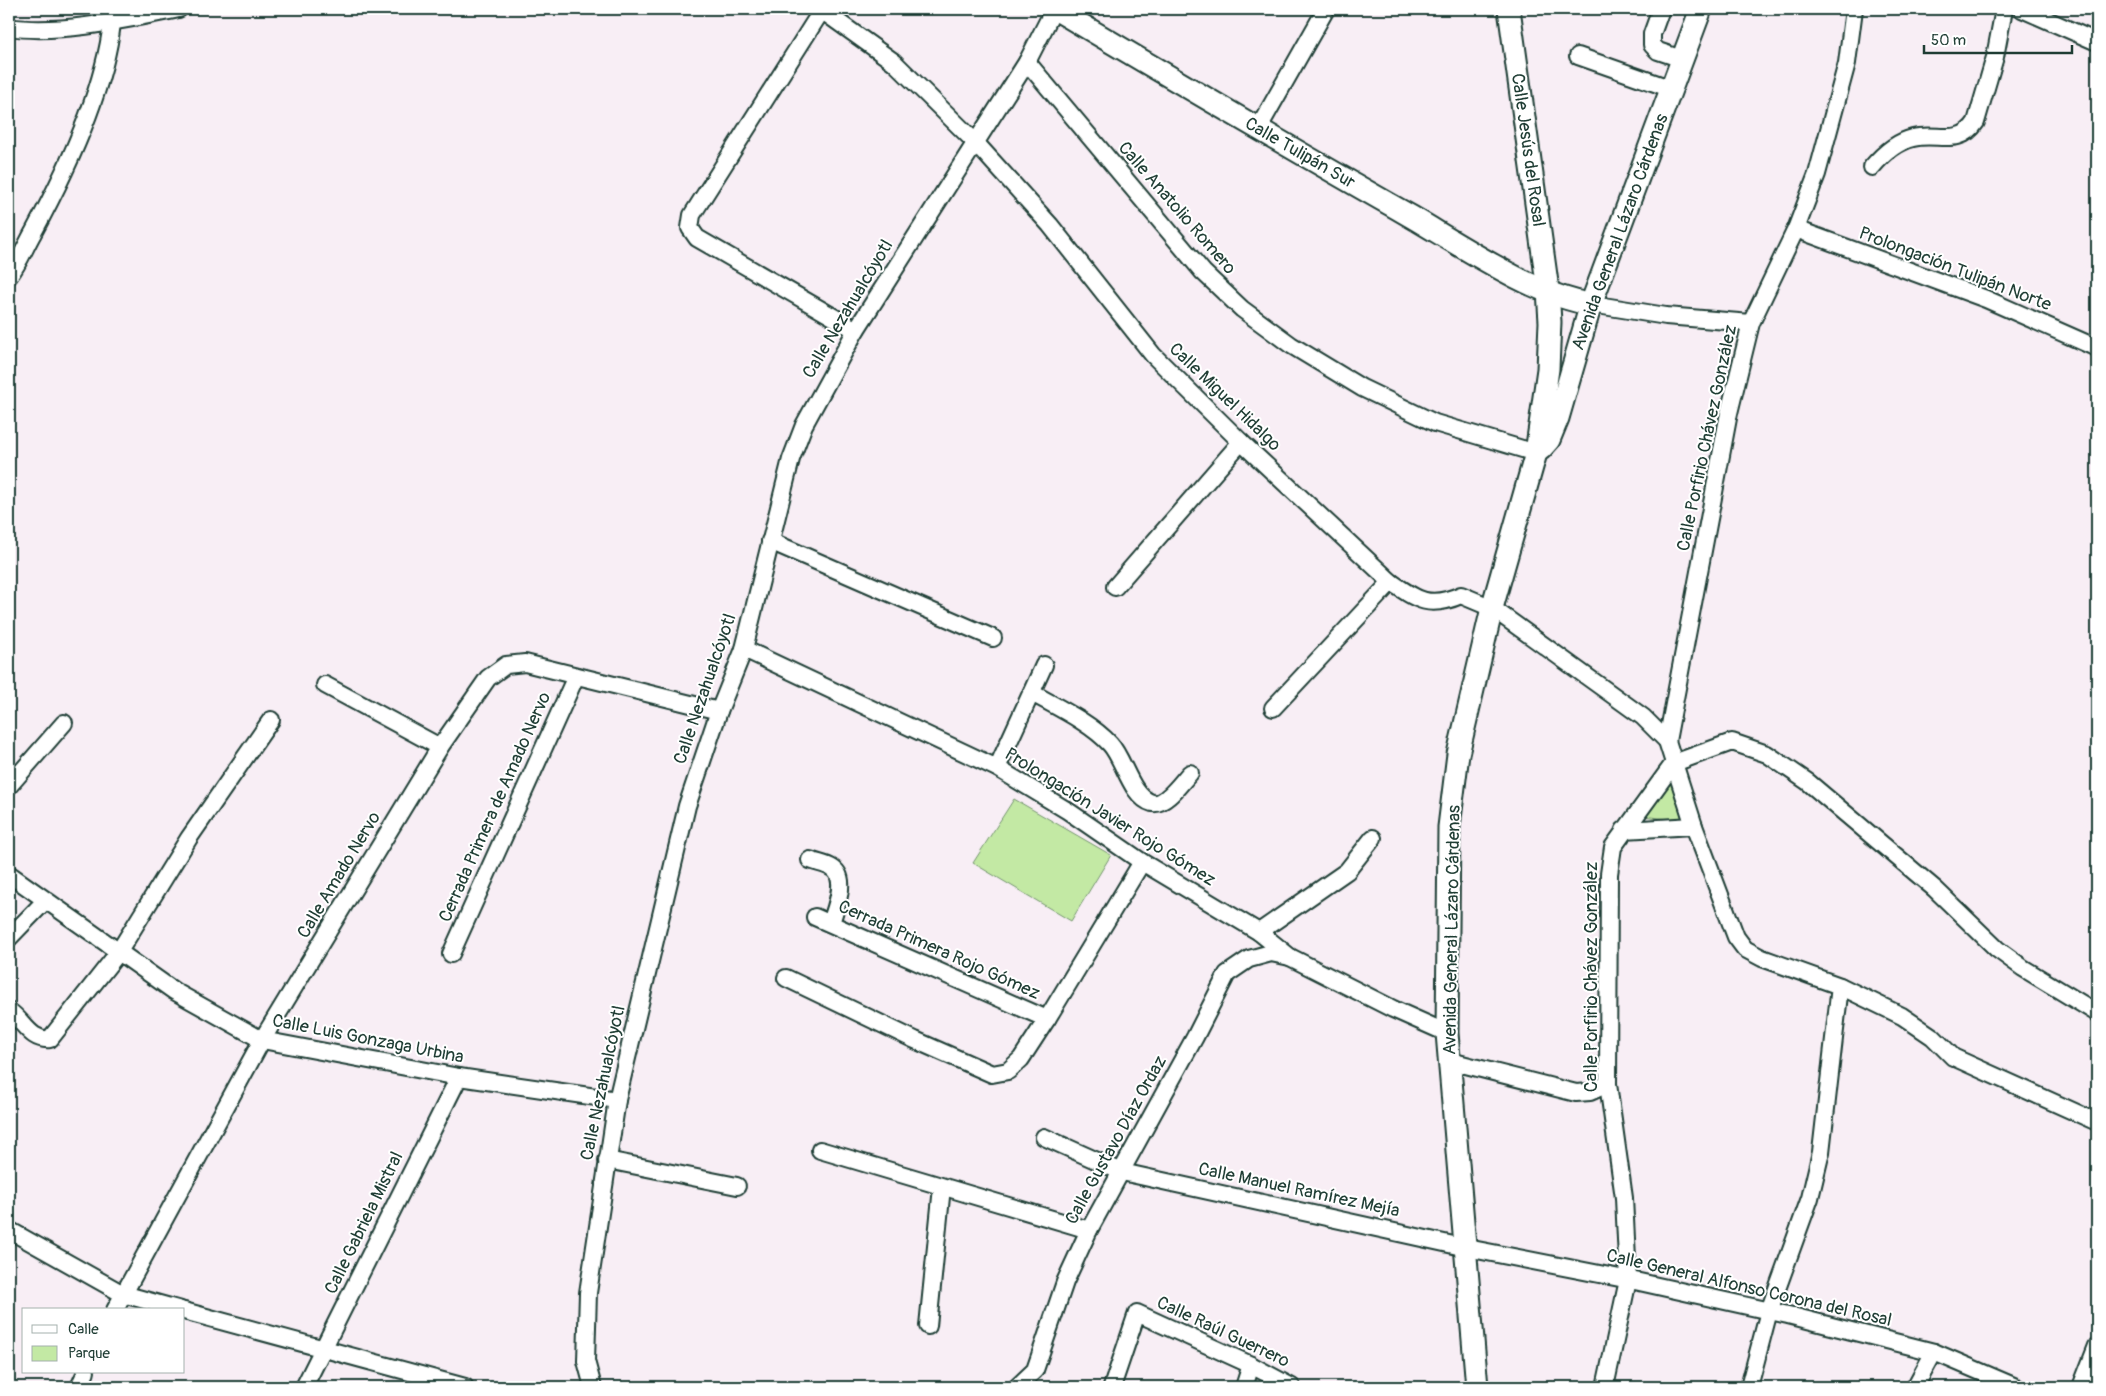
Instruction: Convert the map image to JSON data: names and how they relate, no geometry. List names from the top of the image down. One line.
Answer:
{"streets":{"street":["Calle Jesús del Rosal","Calle Tulipán Sur","Calle Anatolio Romero","Avenida General Lázaro Cárdenas","Prolongación Tulipán Norte","Calle Nezahualcóyotl","Calle Miguel Hidalgo","Calle Porfirio Chávez González","Cerrada Primera de Amado Nervo","Prolongación Javier Rojo Gómez","Calle Amado Nervo","Cerrada Primera Rojo Gómez","Calle Luis Gonzaga Urbina","Calle Gustavo Díaz Ordaz","Calle Manuel Ramírez Mejía","Calle Gabriela Mistral","Calle General Alfonso Corona del Rosal","Calle Raúl Guerrero"]},"crossings":[["Calle Jesús del Rosal","Calle Tulipán Sur"],["Calle Jesús del Rosal","Avenida General Lázaro Cárdenas"],["Calle Tulipán Sur","Avenida General Lázaro Cárdenas"],["Calle Tulipán Sur","Calle Nezahualcóyotl"],["Calle Anatolio Romero","Avenida General Lázaro Cárdenas"],["Calle Anatolio Romero","Calle Nezahualcóyotl"],["Avenida General Lázaro Cárdenas","Calle Miguel Hidalgo"],["Avenida General Lázaro Cárdenas","Prolongación Javier Rojo Gómez"],["Avenida General Lázaro Cárdenas","Calle Manuel Ramírez Mejía"],["Avenida General Lázaro Cárdenas","Calle General Alfonso Corona del Rosal"],["Prolongación Tulipán Norte","Calle Porfirio Chávez González"],["Calle Nezahualcóyotl","Calle Miguel Hidalgo"],["Calle Nezahualcóyotl","Prolongación Javier Rojo Gómez"],["Calle Nezahualcóyotl","Calle Amado Nervo"],["Calle Nezahualcóyotl","Calle Luis Gonzaga Urbina"],["Calle Miguel Hidalgo","Calle Porfirio Chávez González"],["Calle Porfirio Chávez González","Calle General Alfonso Corona del Rosal"],["Cerrada Primera de Amado Nervo","Calle Amado Nervo"],["Prolongación Javier Rojo Gómez","Calle Gustavo Díaz Ordaz"],["Calle Amado Nervo","Calle Luis Gonzaga Urbina"],["Calle Luis Gonzaga Urbina","Calle Gabriela Mistral"],["Calle Gustavo Díaz Ordaz","Calle Manuel Ramírez Mejía"],["Calle Manuel Ramírez Mejía","Calle General Alfonso Corona del Rosal"]],"legend":["Calle","Parque"],"scale_bar":"50 m"}
